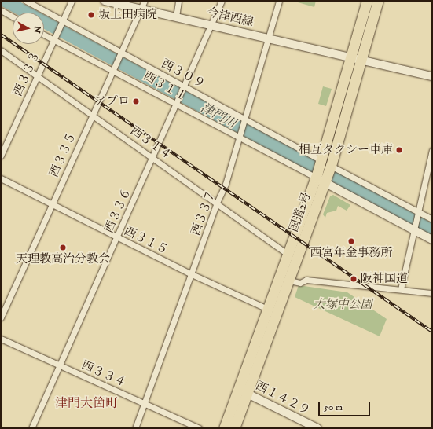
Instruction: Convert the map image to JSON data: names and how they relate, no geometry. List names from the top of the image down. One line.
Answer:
{"streets":{"highway":["国道2号"],"street":["今津西線","西３３３","西３０９","西３１１","西３１４","西３３５","西３３６","西３３７","西３１５","西３３４","西１４２９"]},"crossings":[["今津西線","西３３５"],["今津西線","西３３６"],["今津西線","国道2号"],["今津西線","西３３７"],["西３３３","西３０９"],["西３３３","西３１１"],["西３３３","西３１４"],["西３０９","西３３５"],["西３０９","西３３６"],["西３０９","国道2号"],["西３０９","西３３７"],["西３１１","西３３５"],["西３１１","西３３６"],["西３１１","国道2号"],["西３１１","西３３７"],["西３１４","西３３５"],["西３１４","西３３６"],["西３１４","国道2号"],["西３１４","西３３７"],["西３３５","西３１５"],["西３３６","西３１５"],["西３３６","西３３４"],["国道2号","西３１５"],["国道2号","西１４２９"],["西３３７","西３１５"],["西３３７","西３３４"]],"districts":["津門大箇町"],"water":["津門川"],"parks":["大塚中公園"],"places":["坂上田病院","アプロ","相互タクシー車庫","西宮年金事務所","天理教高治分教会","阪神国道"],"scale_bar":"50 m","north":"right"}
